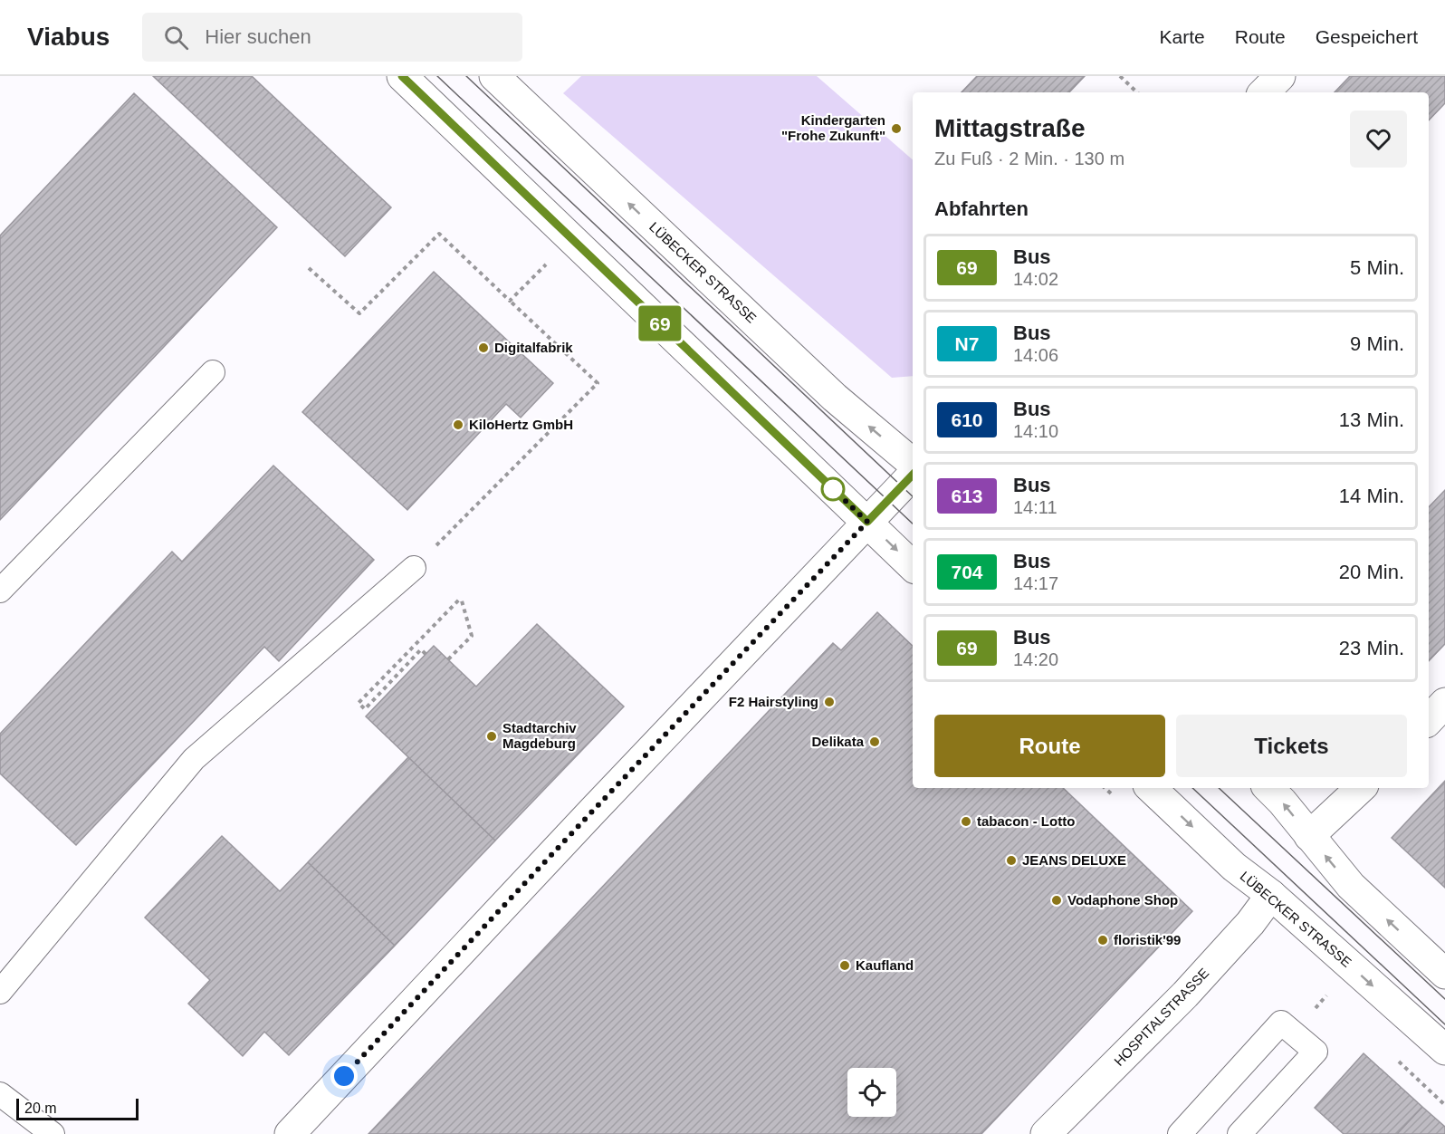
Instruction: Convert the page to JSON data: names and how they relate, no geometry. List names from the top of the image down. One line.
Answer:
{"streets":{"main road":["LÜBECKER STRASSE","HOSPITALSTRASSE"]},"crossings":[["LÜBECKER STRASSE","HOSPITALSTRASSE"]],"places":["Kindergarten \"Frohe Zukunft\"","Digitalfabrik","KiloHertz GmbH","F2 Hairstyling","Stadtarchiv Magdeburg","Delikata","tabacon - Lotto","JEANS DELUXE","Vodaphone Shop","floristik'99","Kaufland"],"lines":["bus line 69"],"scale_bar":"20 m","page":{"header":"Viabus","search":"Hier suchen","nav":["Karte","Route","Gespeichert"],"on_map":"69","heading":[["Mittagstraße","Zu Fuß · 2 Min. · 130 m"],"Abfahrten"],"list":[{"mark":"69","name":"Bus","note":"14:02","value":"5 Min."},{"mark":"N7","name":"Bus","note":"14:06","value":"9 Min."},{"mark":"610","name":"Bus","note":"14:10","value":"13 Min."},{"mark":"613","name":"Bus","note":"14:11","value":"14 Min."},{"mark":"704","name":"Bus","note":"14:17","value":"20 Min."},{"mark":"69","name":"Bus","note":"14:20","value":"23 Min."}],"buttons":["Route","Tickets"],"scale":"20 m"}}
